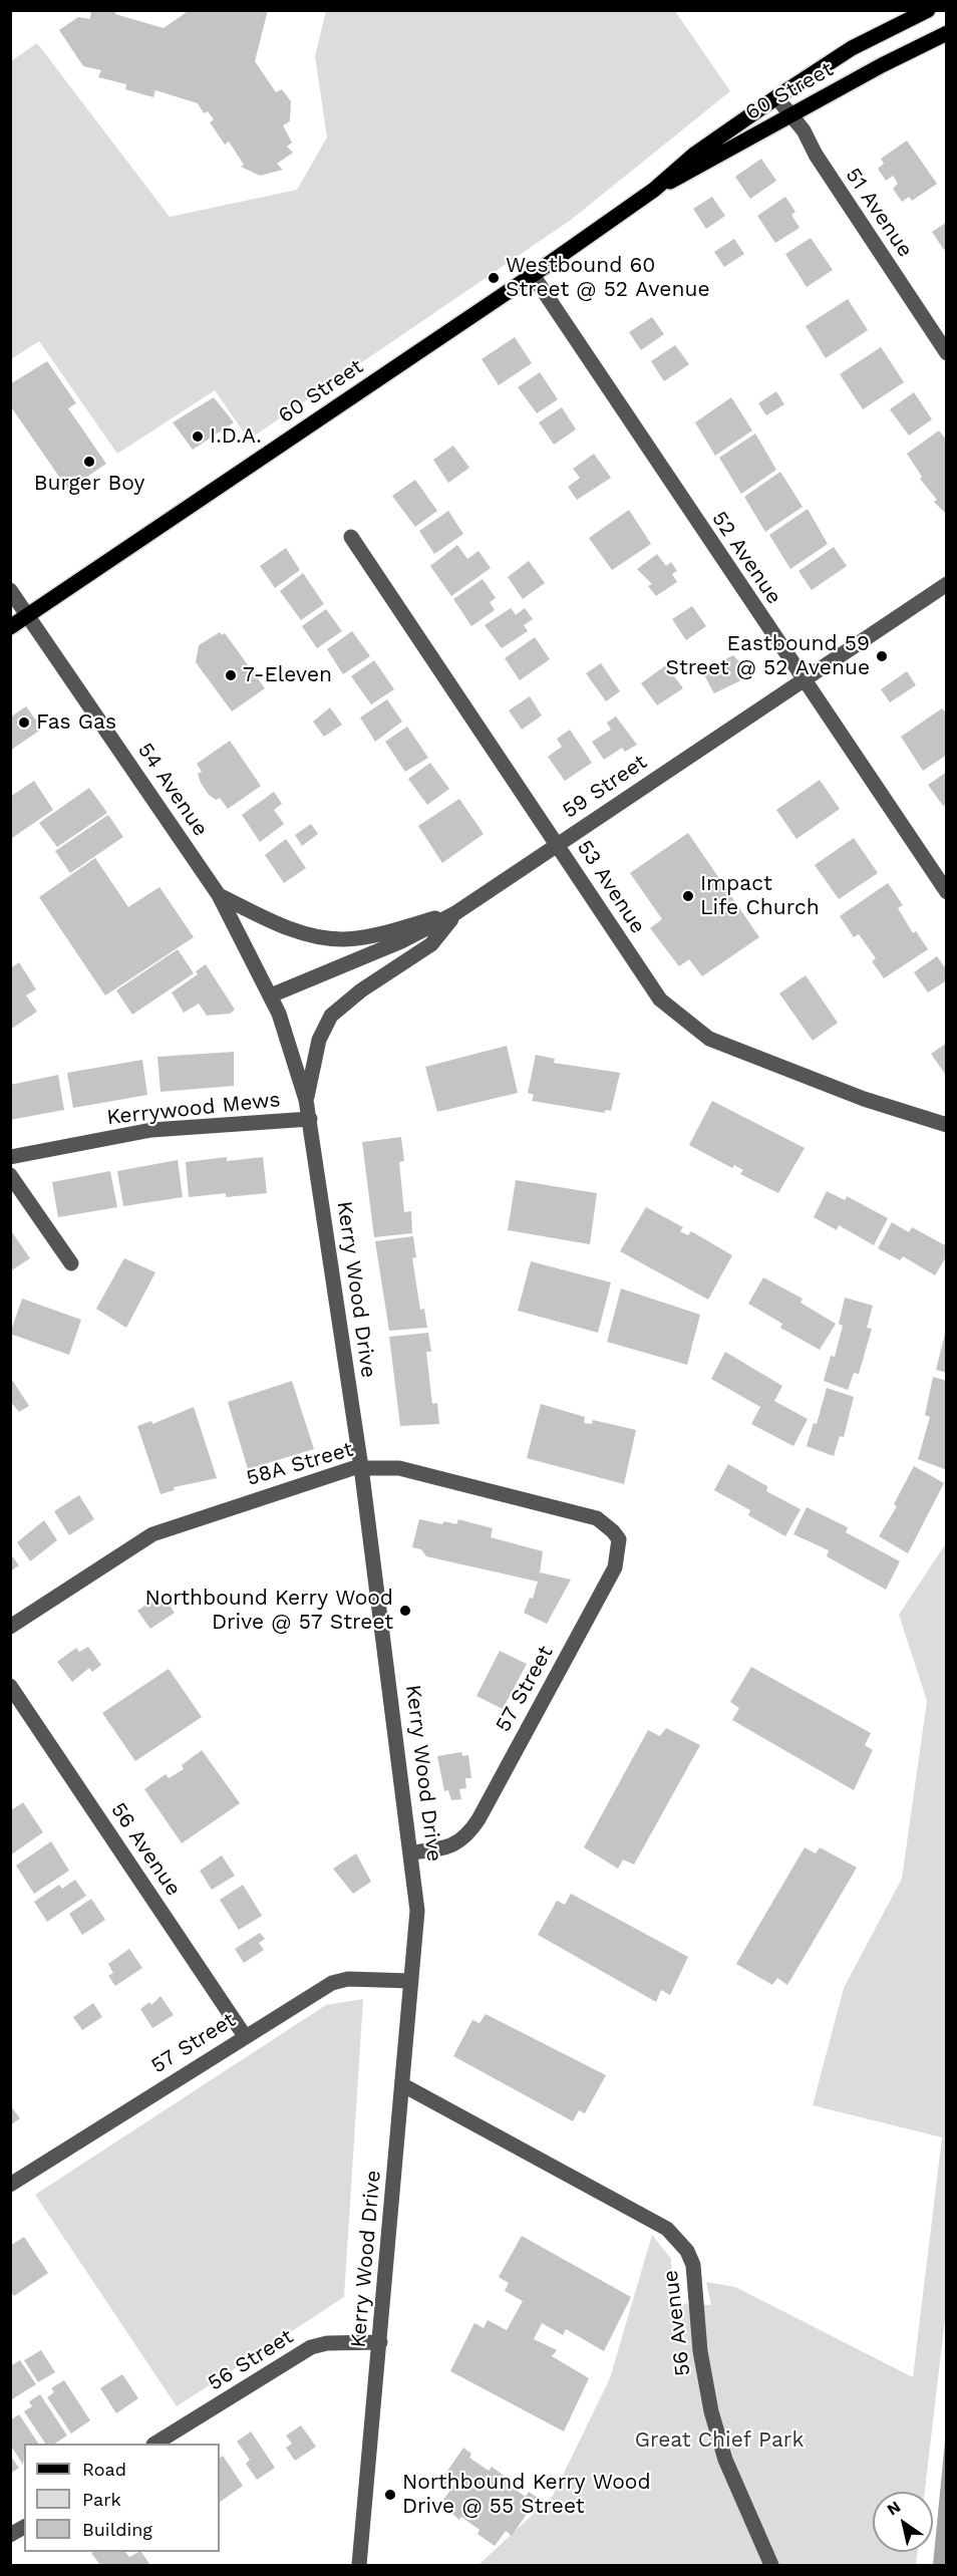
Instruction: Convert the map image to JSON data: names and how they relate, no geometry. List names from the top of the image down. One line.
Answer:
{"streets":{"main road":["60 Street"],"street":["51 Avenue","52 Avenue","59 Street","54 Avenue","53 Avenue","Kerrywood Mews","Kerry Wood Drive","58A Street","57 Street","56 Avenue","56 Street"]},"crossings":[["60 Street","51 Avenue"],["60 Street","52 Avenue"],["60 Street","54 Avenue"],["52 Avenue","59 Street"],["59 Street","54 Avenue"],["59 Street","53 Avenue"],["59 Street","Kerry Wood Drive"],["54 Avenue","Kerry Wood Drive"],["Kerrywood Mews","Kerry Wood Drive"],["Kerry Wood Drive","58A Street"],["Kerry Wood Drive","57 Street"],["Kerry Wood Drive","56 Avenue"],["Kerry Wood Drive","56 Street"],["58A Street","57 Street"],["57 Street","56 Avenue"]],"parks":["Great Chief Park"],"places":["Westbound 60 Street @ 52 Avenue","I.D.A.","Burger Boy","Eastbound 59 Street @ 52 Avenue","7-Eleven","Fas Gas","Impact Life Church","Northbound Kerry Wood Drive @ 57 Street","Northbound Kerry Wood Drive @ 55 Street"],"legend":["Road","Park","Building"],"north":"top left"}
